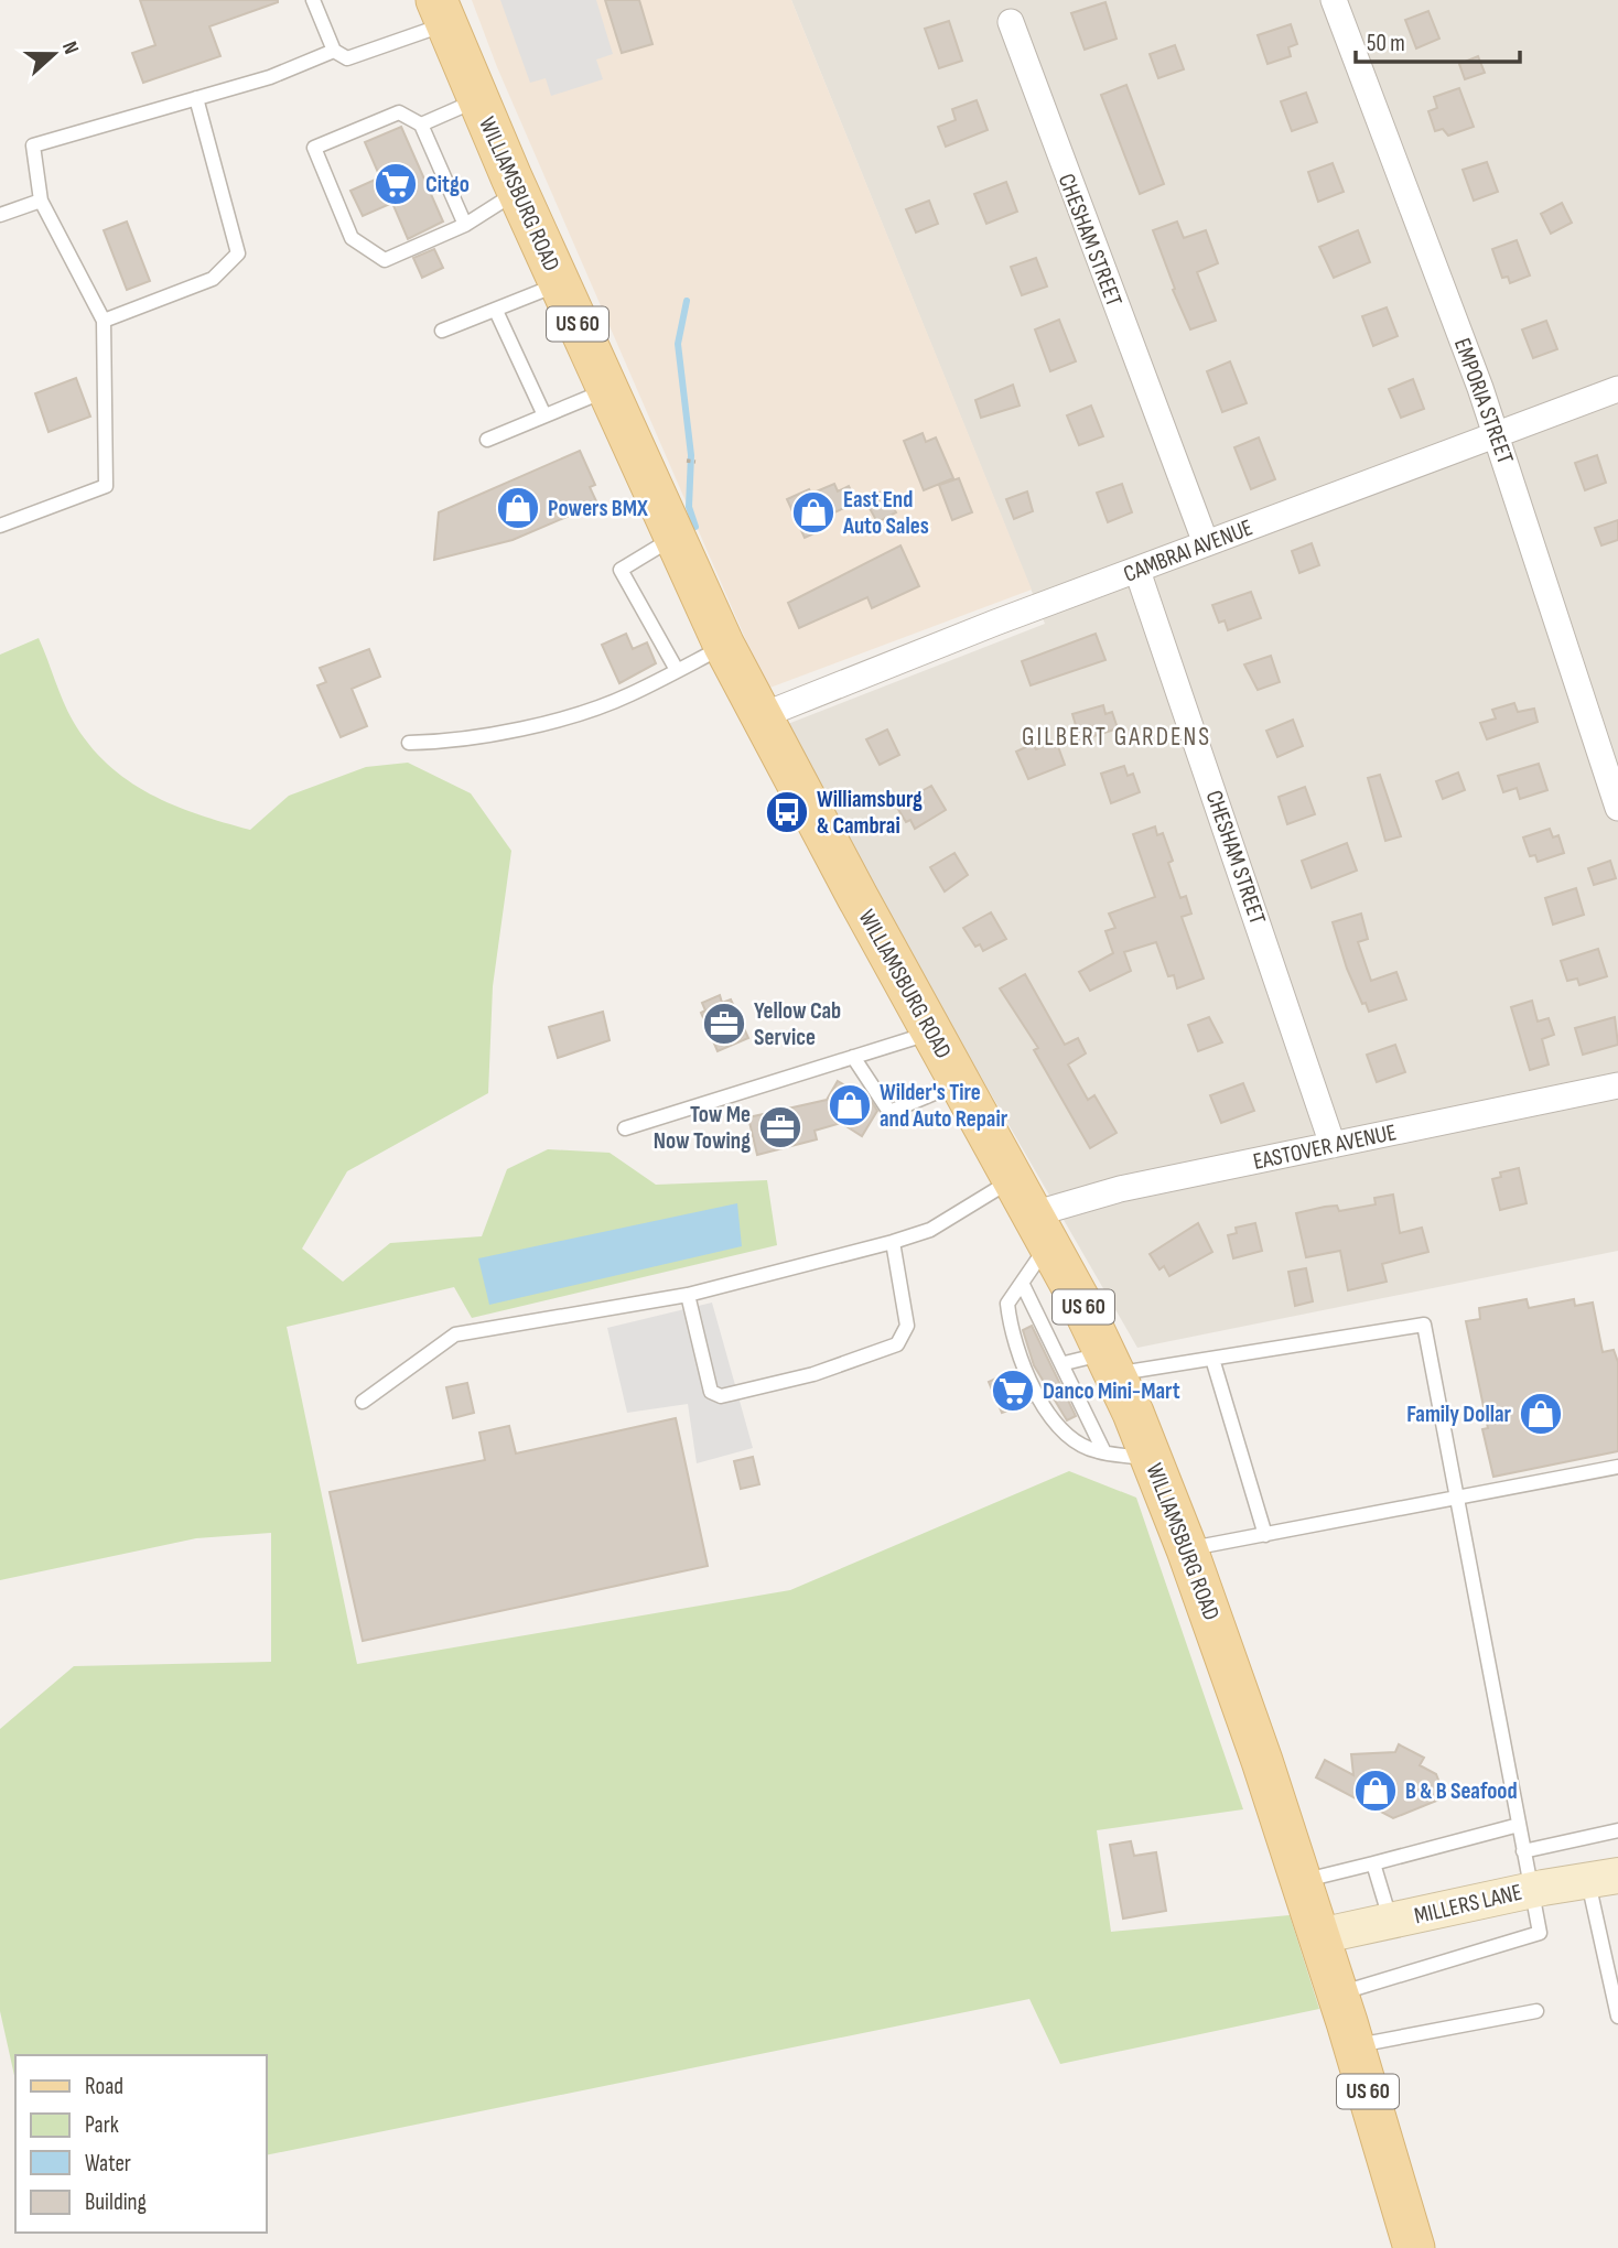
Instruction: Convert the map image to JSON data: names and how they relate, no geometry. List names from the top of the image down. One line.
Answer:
{"streets":{"main road":["WILLIAMSBURG ROAD","US 60"],"street":["CHESHAM STREET","EMPORIA STREET","CAMBRAI AVENUE","EASTOVER AVENUE","MILLERS LANE"]},"crossings":[["WILLIAMSBURG ROAD","CAMBRAI AVENUE"],["WILLIAMSBURG ROAD","EASTOVER AVENUE"],["WILLIAMSBURG ROAD","MILLERS LANE"],["CHESHAM STREET","CAMBRAI AVENUE"],["CHESHAM STREET","EASTOVER AVENUE"],["EMPORIA STREET","CAMBRAI AVENUE"]],"districts":["GILBERT GARDENS"],"places":{"supermarket":["Citgo","Danco Mini-Mart"],"shop":["Powers BMX","East End Auto Sales","Wilder's Tire and Auto Repair","Family Dollar","B & B Seafood"],"bus stop":["Williamsburg & Cambrai"],"office":["Yellow Cab Service","Tow Me Now Towing"]},"legend":["Road","Park","Water","Building"],"scale_bar":"50 m","north":"right"}
